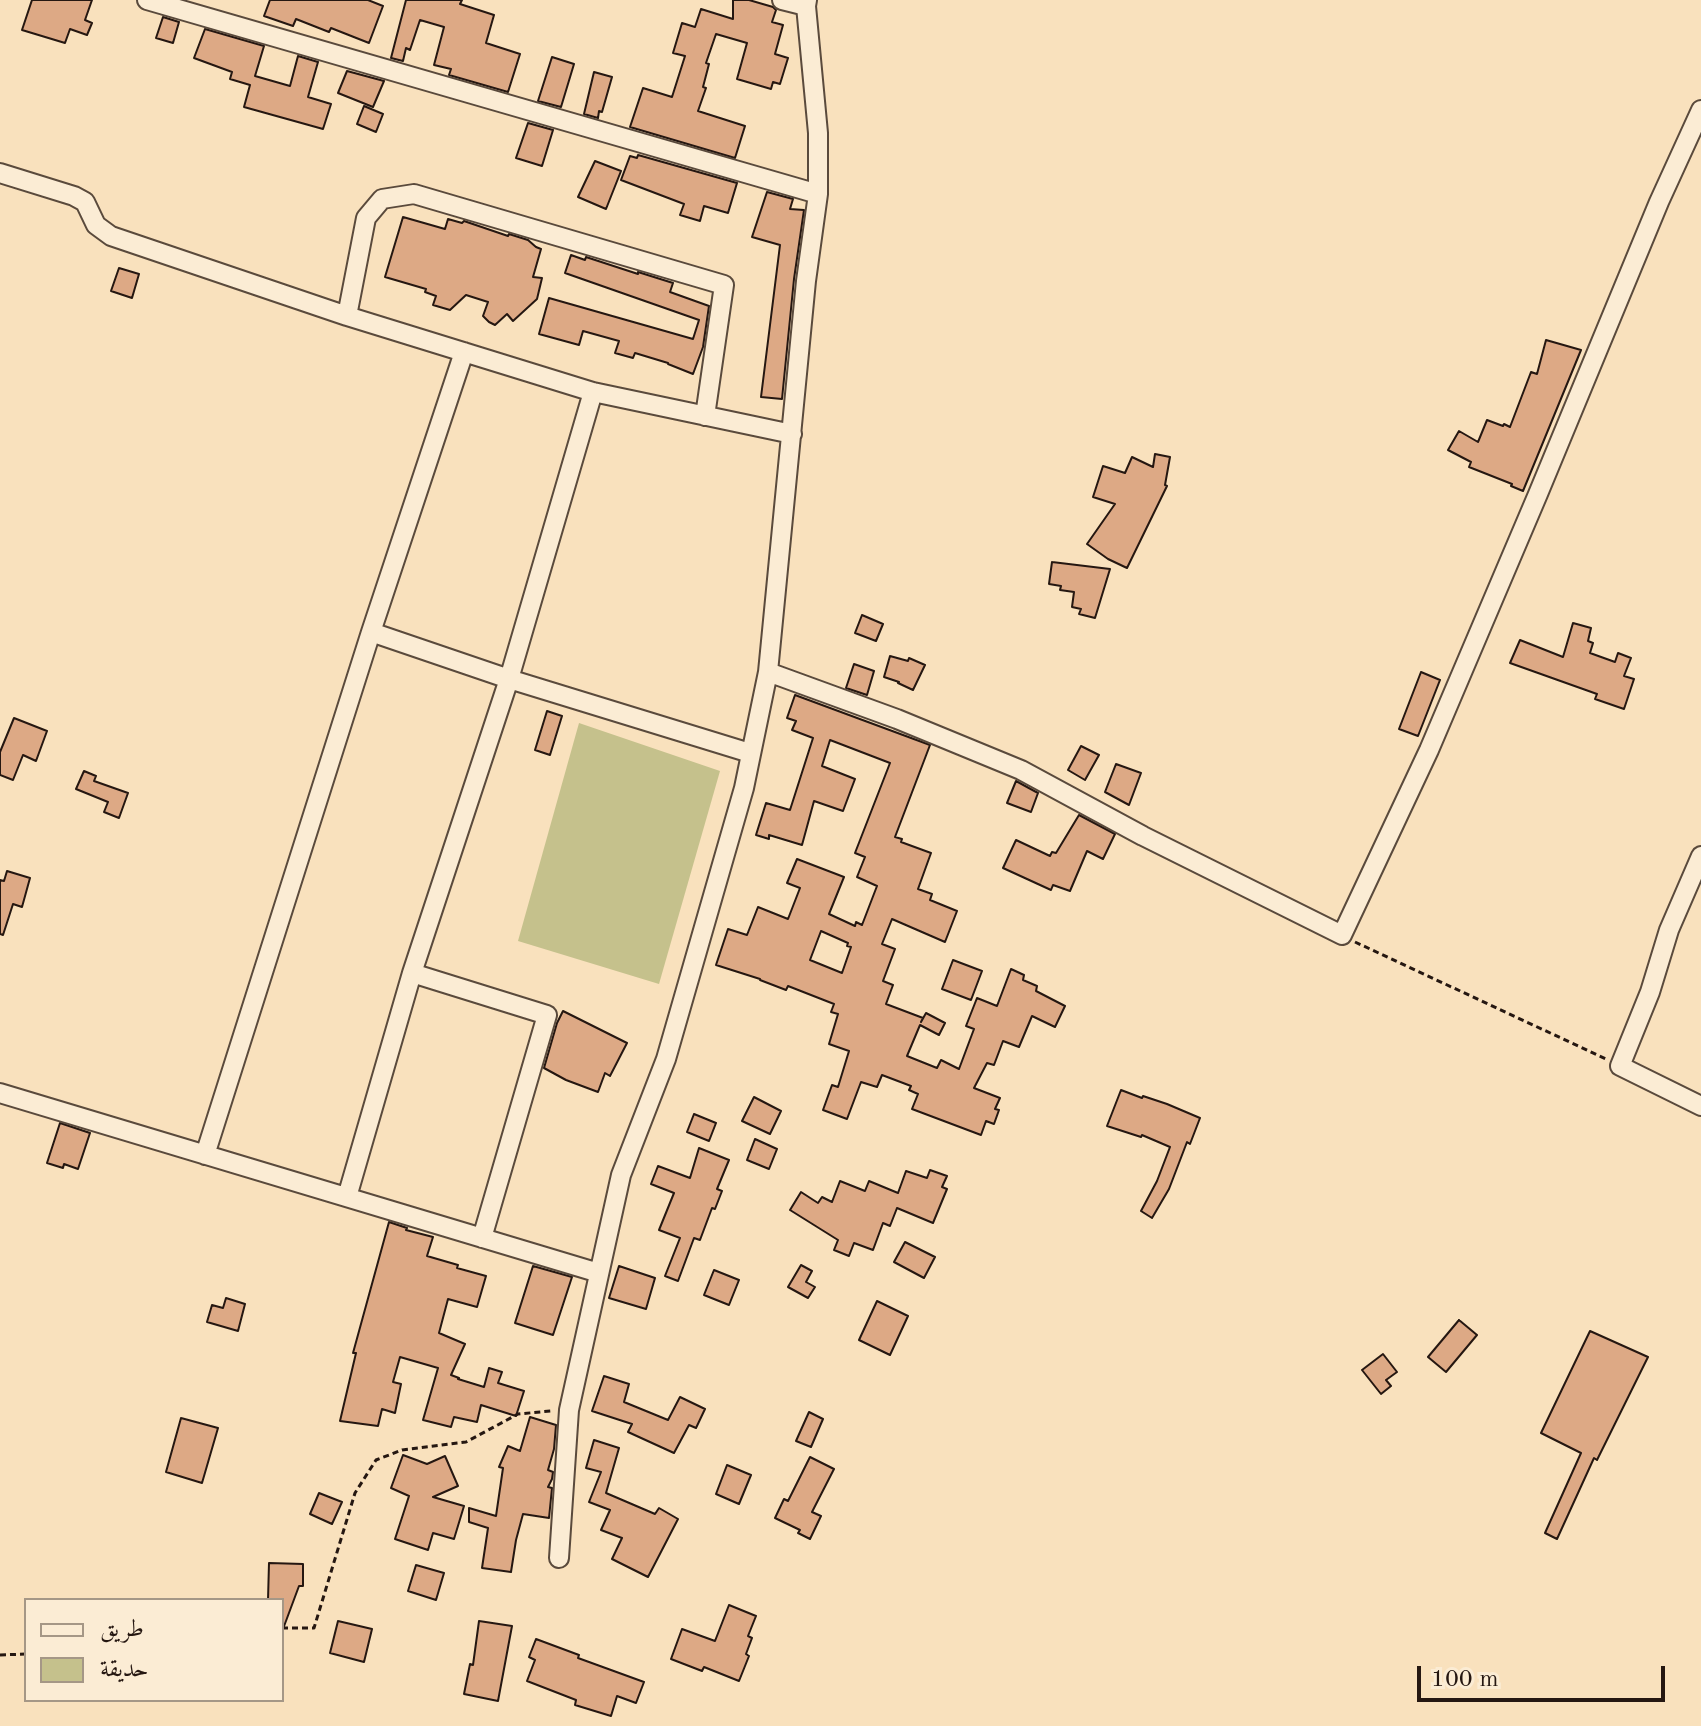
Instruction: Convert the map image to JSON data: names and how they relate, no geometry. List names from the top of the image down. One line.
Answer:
{"legend":["طريق","حديقة"],"scale_bar":"100 m"}
